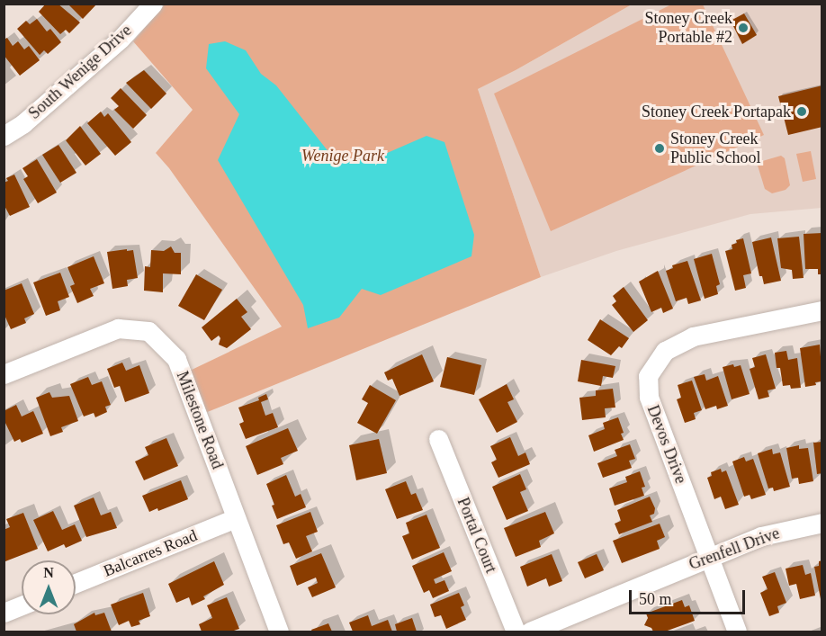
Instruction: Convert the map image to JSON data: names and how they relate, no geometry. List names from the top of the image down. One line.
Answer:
{"streets":{"street":["South Wenige Drive","Milestone Road","Devos Drive","Portal Court","Grenfell Drive","Balcarres Road"]},"crossings":[["Milestone Road","Balcarres Road"],["Devos Drive","Grenfell Drive"]],"parks":["Wenige Park"],"places":["Stoney Creek Portable #2","Stoney Creek Portapak","Stoney Creek Public School"],"scale_bar":"50 m","north":"top"}
